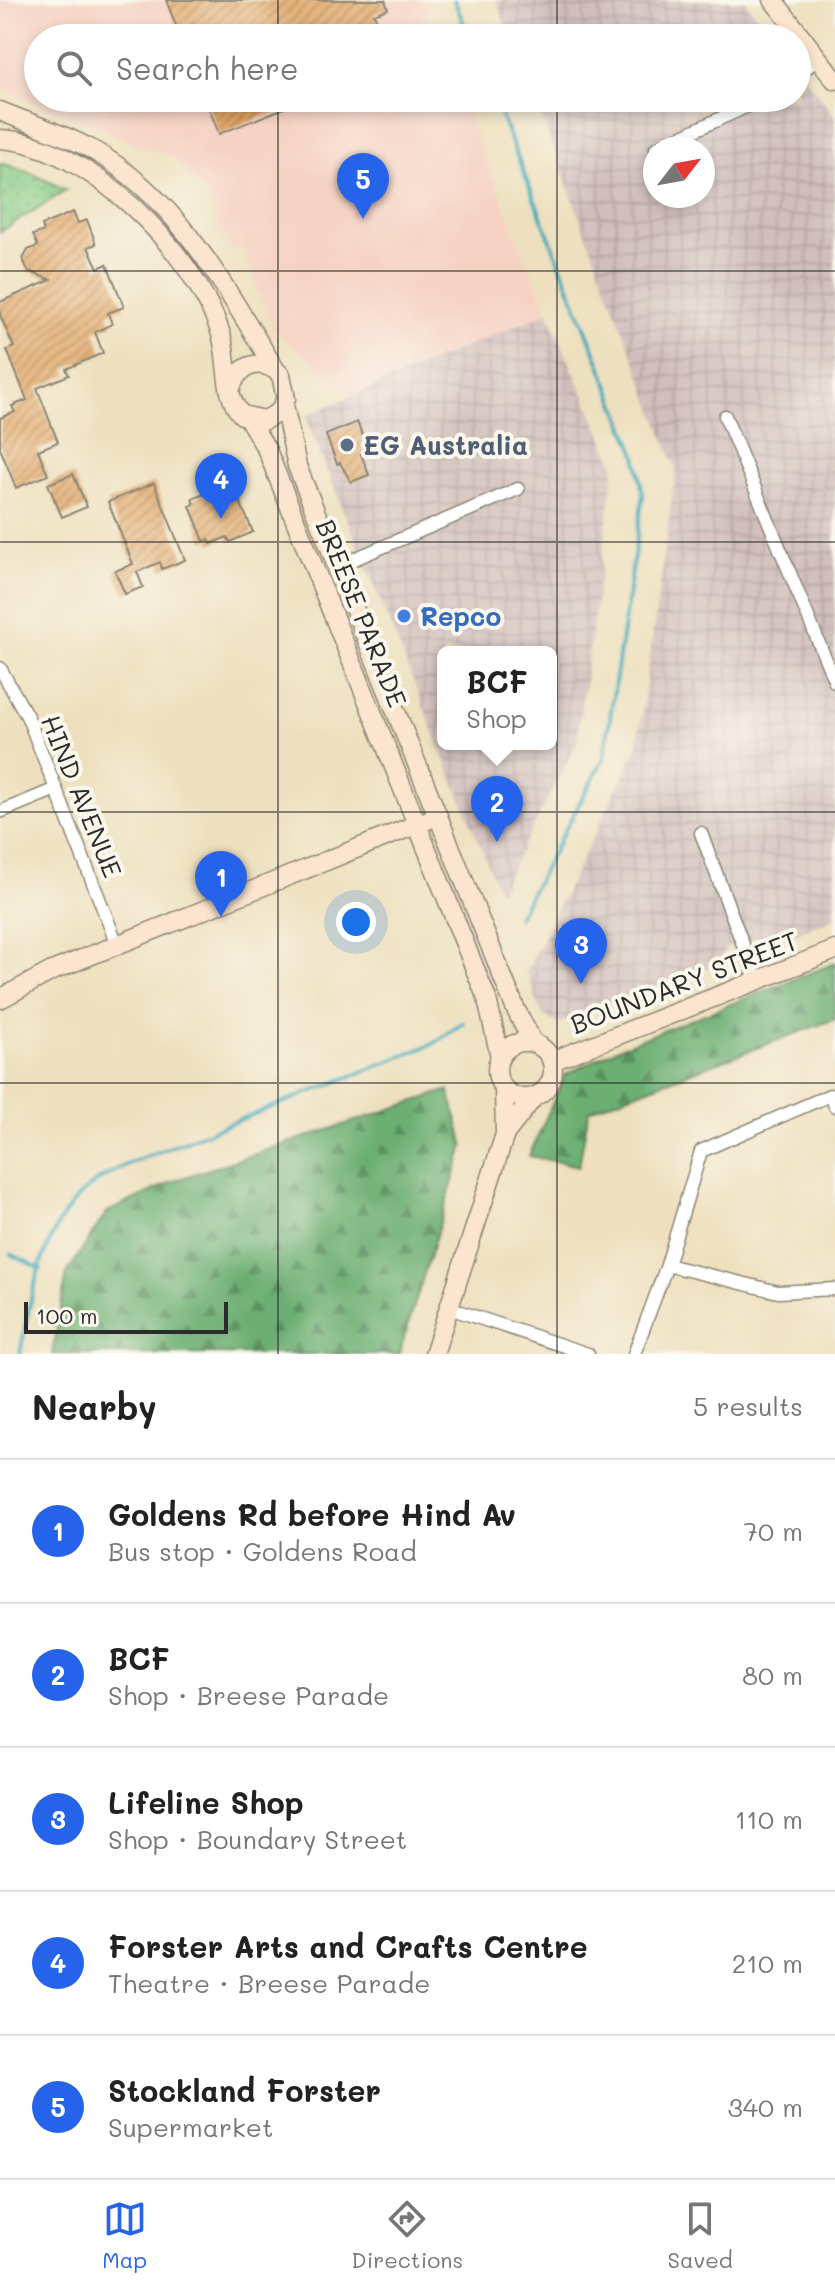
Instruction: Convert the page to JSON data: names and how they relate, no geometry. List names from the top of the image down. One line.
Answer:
{"streets":{"main road":["BREESE PARADE","BOUNDARY STREET"],"street":["HIND AVENUE"]},"crossings":[["BREESE PARADE","BOUNDARY STREET"]],"places":["EG Australia","Repco"],"scale_bar":"100 m","north":"top right","page":{"search":"Search here","pins":["5","4","2","1","3"],"popup":["BCF","Shop"],"scale":"100 m","heading":["Nearby","5 results"],"list":[{"mark":"1","name":"Goldens Rd before Hind Av","note":"Bus stop · Goldens Road","value":"70 m"},{"mark":"2","name":"BCF","note":"Shop · Breese Parade","value":"80 m"},{"mark":"3","name":"Lifeline Shop","note":"Shop · Boundary Street","value":"110 m"},{"mark":"4","name":"Forster Arts and Crafts Centre","note":"Theatre · Breese Parade","value":"210 m"},{"mark":"5","name":"Stockland Forster","note":"Supermarket","value":"340 m"}],"nav":["Map","Directions","Saved"]}}
